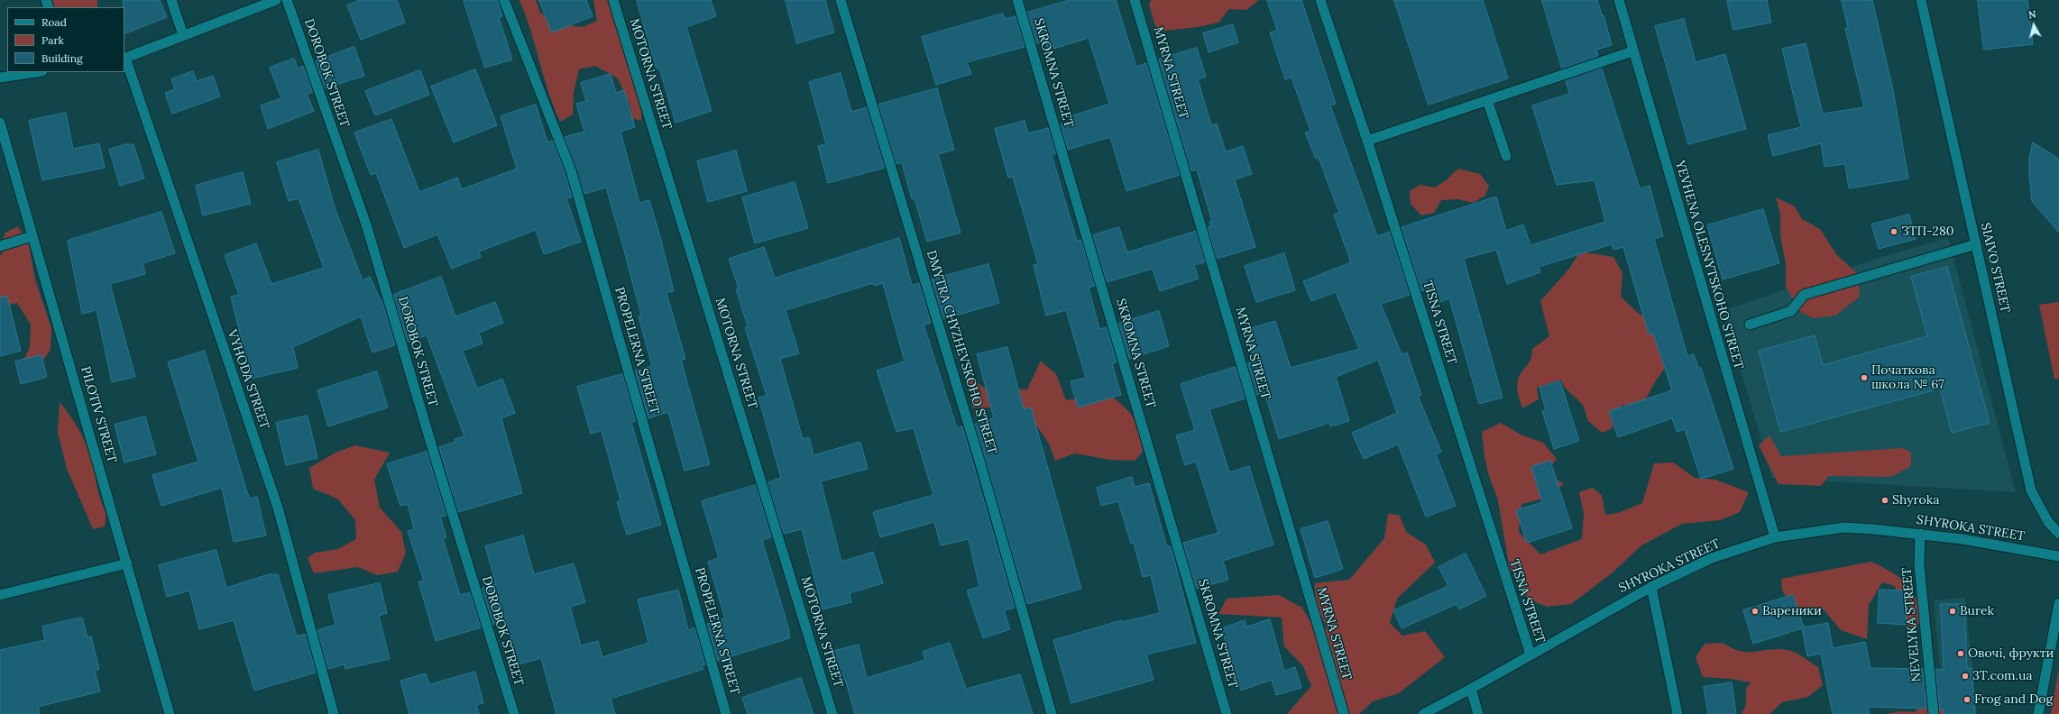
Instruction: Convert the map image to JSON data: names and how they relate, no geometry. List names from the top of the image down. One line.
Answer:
{"streets":{"street":["DOROBOK STREET","SKROMNA STREET","MYRNA STREET","MOTORNA STREET","YEVHENA OLESNYTSKOHO STREET","SIAIVO STREET","TISNA STREET","PROPELERNA STREET","DMYTRA CHYZHEVSKOHO STREET","VYHODA STREET","PILOTIV STREET","SHYROKA STREET","NEVELYKA STREET"]},"crossings":[["YEVHENA OLESNYTSKOHO STREET","SHYROKA STREET"],["TISNA STREET","SHYROKA STREET"],["SHYROKA STREET","NEVELYKA STREET"]],"places":["ЗТП-280","Початкова школа № 67","Shyroka","Вареники","Burek","Овочі, фрукти","3T.com.ua","Frog and Dog"],"legend":["Road","Park","Building"],"north":"top"}
